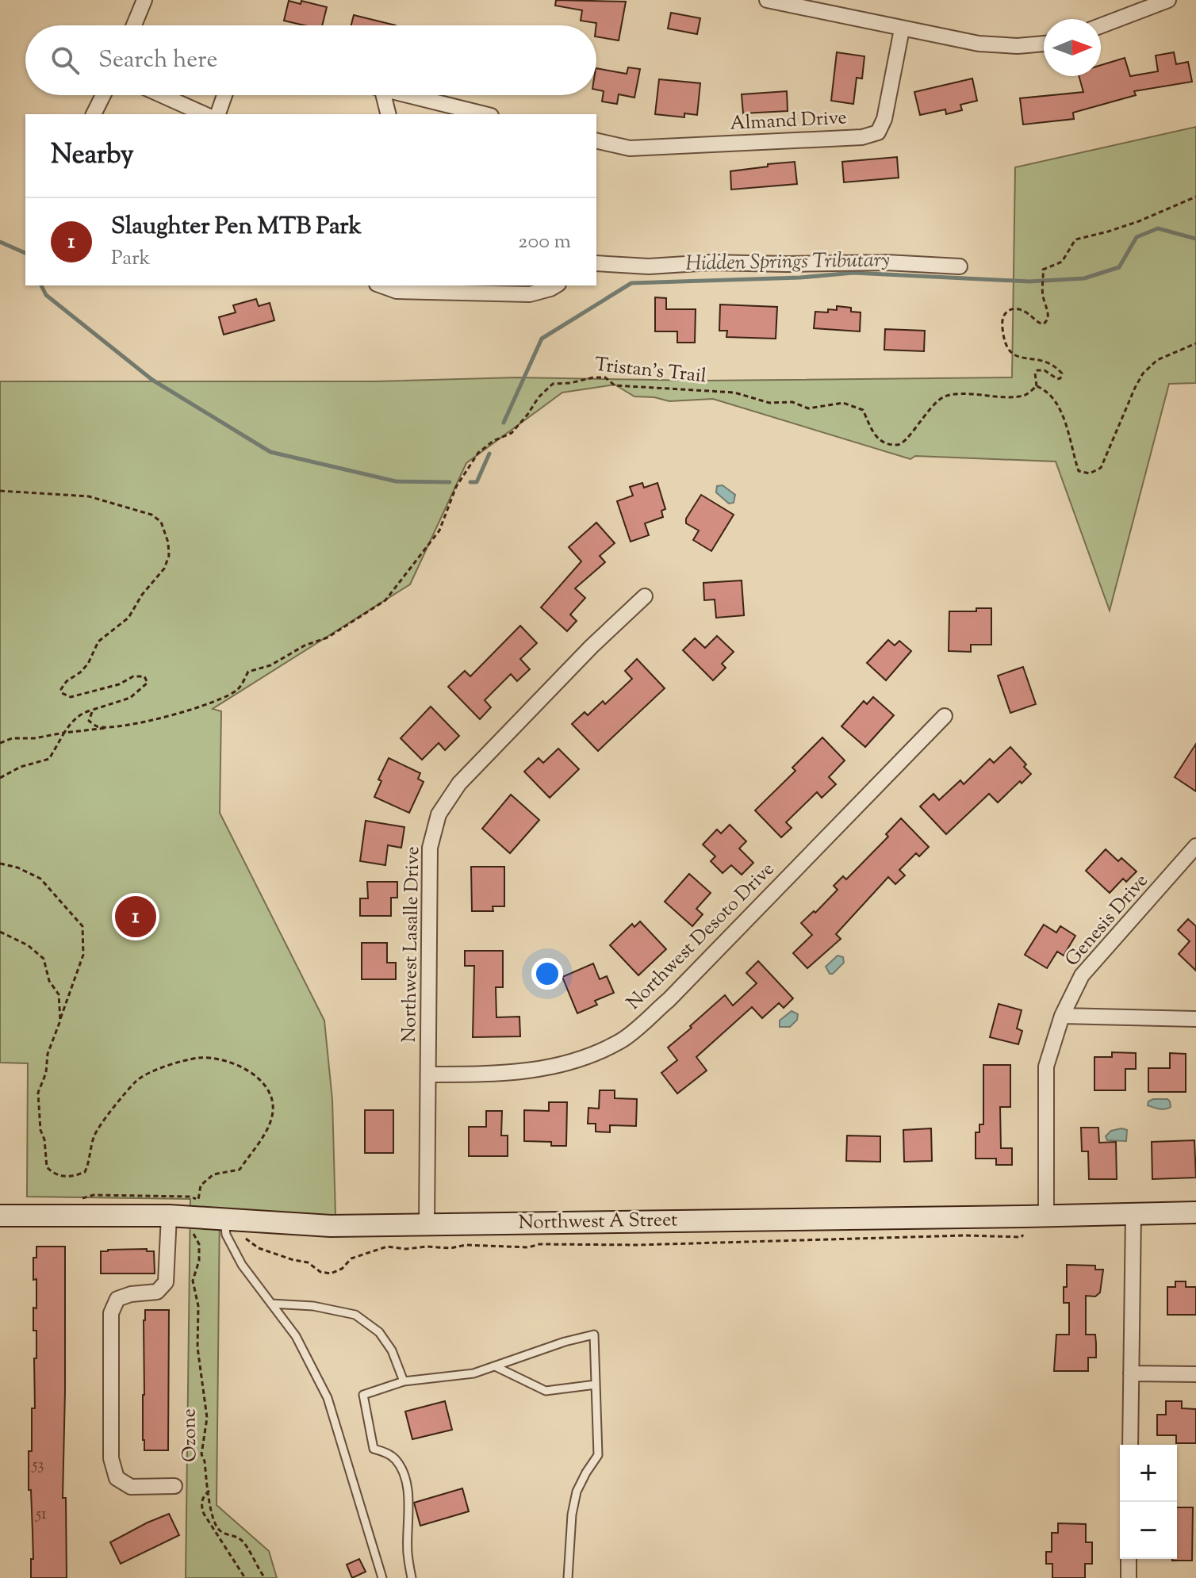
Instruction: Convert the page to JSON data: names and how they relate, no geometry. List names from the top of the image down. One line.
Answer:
{"streets":{"street":["Almand Drive","Genesis Drive","Northwest Desoto Drive","Northwest Lasalle Drive","Northwest A Street"],"path":["Tristan's Trail","Ozone"]},"crossings":[["Genesis Drive","Northwest A Street"],["Northwest Desoto Drive","Northwest Lasalle Drive"],["Northwest Lasalle Drive","Northwest A Street"]],"water":["Hidden Springs Tributary"],"house_numbers":["53","51"],"north":"right","page":{"search":"Search here","heading":"Nearby","list":[{"mark":"1","name":"Slaughter Pen MTB Park","note":"Park","value":"200 m"}],"pins":"1","map_buttons":["+","−"]}}
